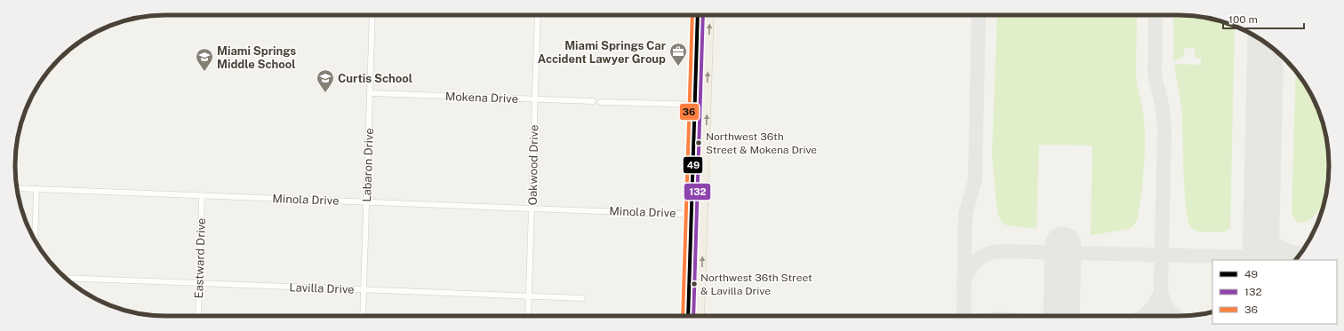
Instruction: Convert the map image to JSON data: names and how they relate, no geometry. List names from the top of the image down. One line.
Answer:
{"streets":{"street":["Mokena Drive","Labaron Drive","Oakwood Drive","Minola Drive","Eastward Drive","Lavilla Drive"]},"crossings":[["Mokena Drive","Labaron Drive"],["Mokena Drive","Oakwood Drive"],["Labaron Drive","Minola Drive"],["Labaron Drive","Lavilla Drive"],["Oakwood Drive","Minola Drive"],["Oakwood Drive","Lavilla Drive"],["Minola Drive","Eastward Drive"],["Eastward Drive","Lavilla Drive"]],"places":{"office":["Miami Springs Car Accident Lawyer Group"],"school or university":["Miami Springs Middle School","Curtis School"],"other":["Northwest 36th Street & Mokena Drive","Northwest 36th Street & Lavilla Drive"]},"lines":["transit line 49","transit line 132","transit line 36"],"legend":["49","132","36"],"scale_bar":"100 m"}
